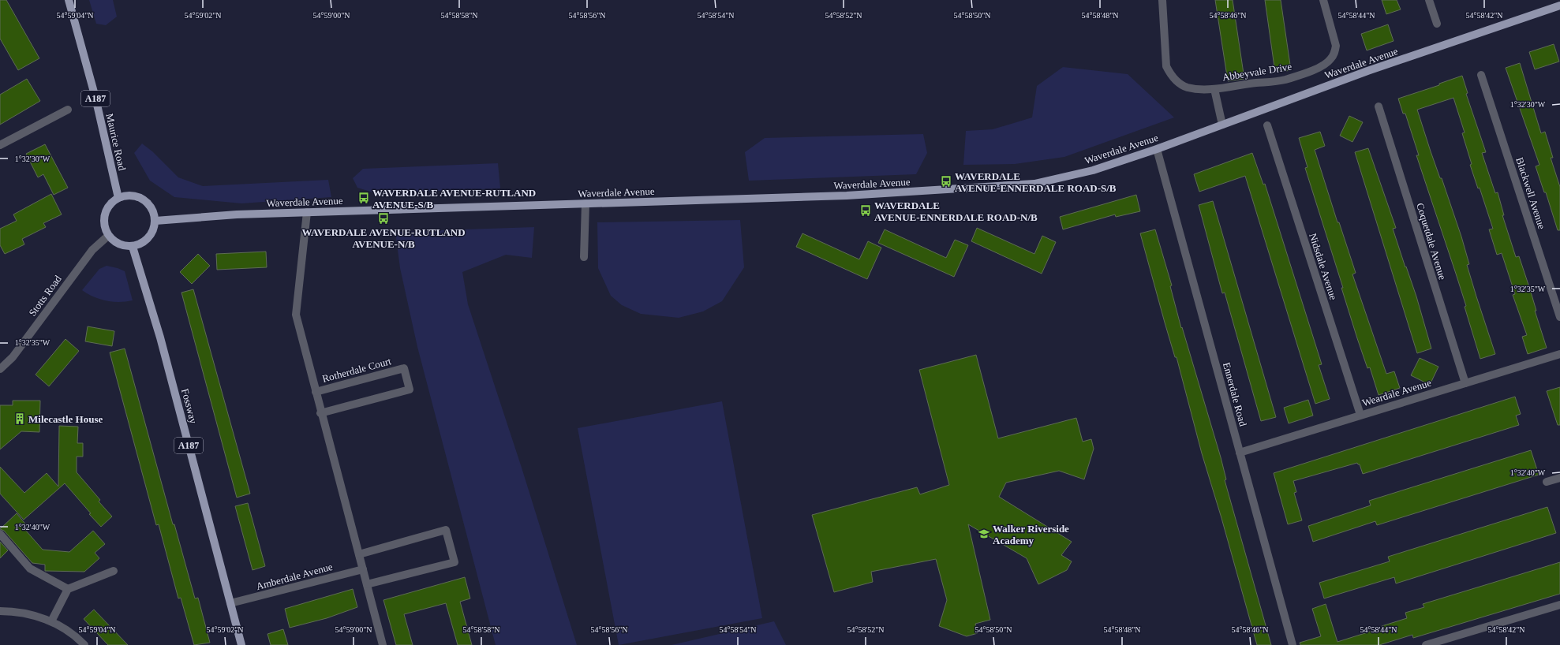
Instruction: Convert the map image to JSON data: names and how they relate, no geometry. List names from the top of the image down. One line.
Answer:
{"streets":{"main road":["Waverdale Avenue","A187","Maurice Road","Fossway"],"street":["Abbeyvale Drive","Blackwell Avenue","Coquetdale Avenue","Nidsdale Avenue","Stotts Road","Rotherdale Court","Weardale Avenue","Ennerdale Road","Amberdale Avenue"]},"crossings":[["Waverdale Avenue","Abbeyvale Drive"],["Waverdale Avenue","Maurice Road"],["Waverdale Avenue","Stotts Road"],["Waverdale Avenue","Ennerdale Road"],["Waverdale Avenue","Fossway"],["Maurice Road","Stotts Road"],["Maurice Road","Fossway"],["Coquetdale Avenue","Weardale Avenue"],["Nidsdale Avenue","Weardale Avenue"],["Stotts Road","Fossway"],["Weardale Avenue","Ennerdale Road"],["Fossway","Amberdale Avenue"]],"places":{"bus stop":["WAVERDALE AVENUE-ENNERDALE ROAD-S/B","WAVERDALE AVENUE-RUTLAND AVENUE-S/B","WAVERDALE AVENUE-ENNERDALE ROAD-N/B","WAVERDALE AVENUE-RUTLAND AVENUE-N/B"],"building":["Milecastle House"],"school or university":["Walker Riverside Academy"]},"coordinates":["54°59'04\"N","54°59'02\"N","54°59'00\"N","54°58'58\"N","54°58'56\"N","54°58'54\"N","54°58'52\"N","54°58'50\"N","54°58'48\"N","54°58'46\"N","54°58'44\"N","54°58'42\"N","1°32'30\"W","1°32'35\"W","1°32'40\"W"]}
